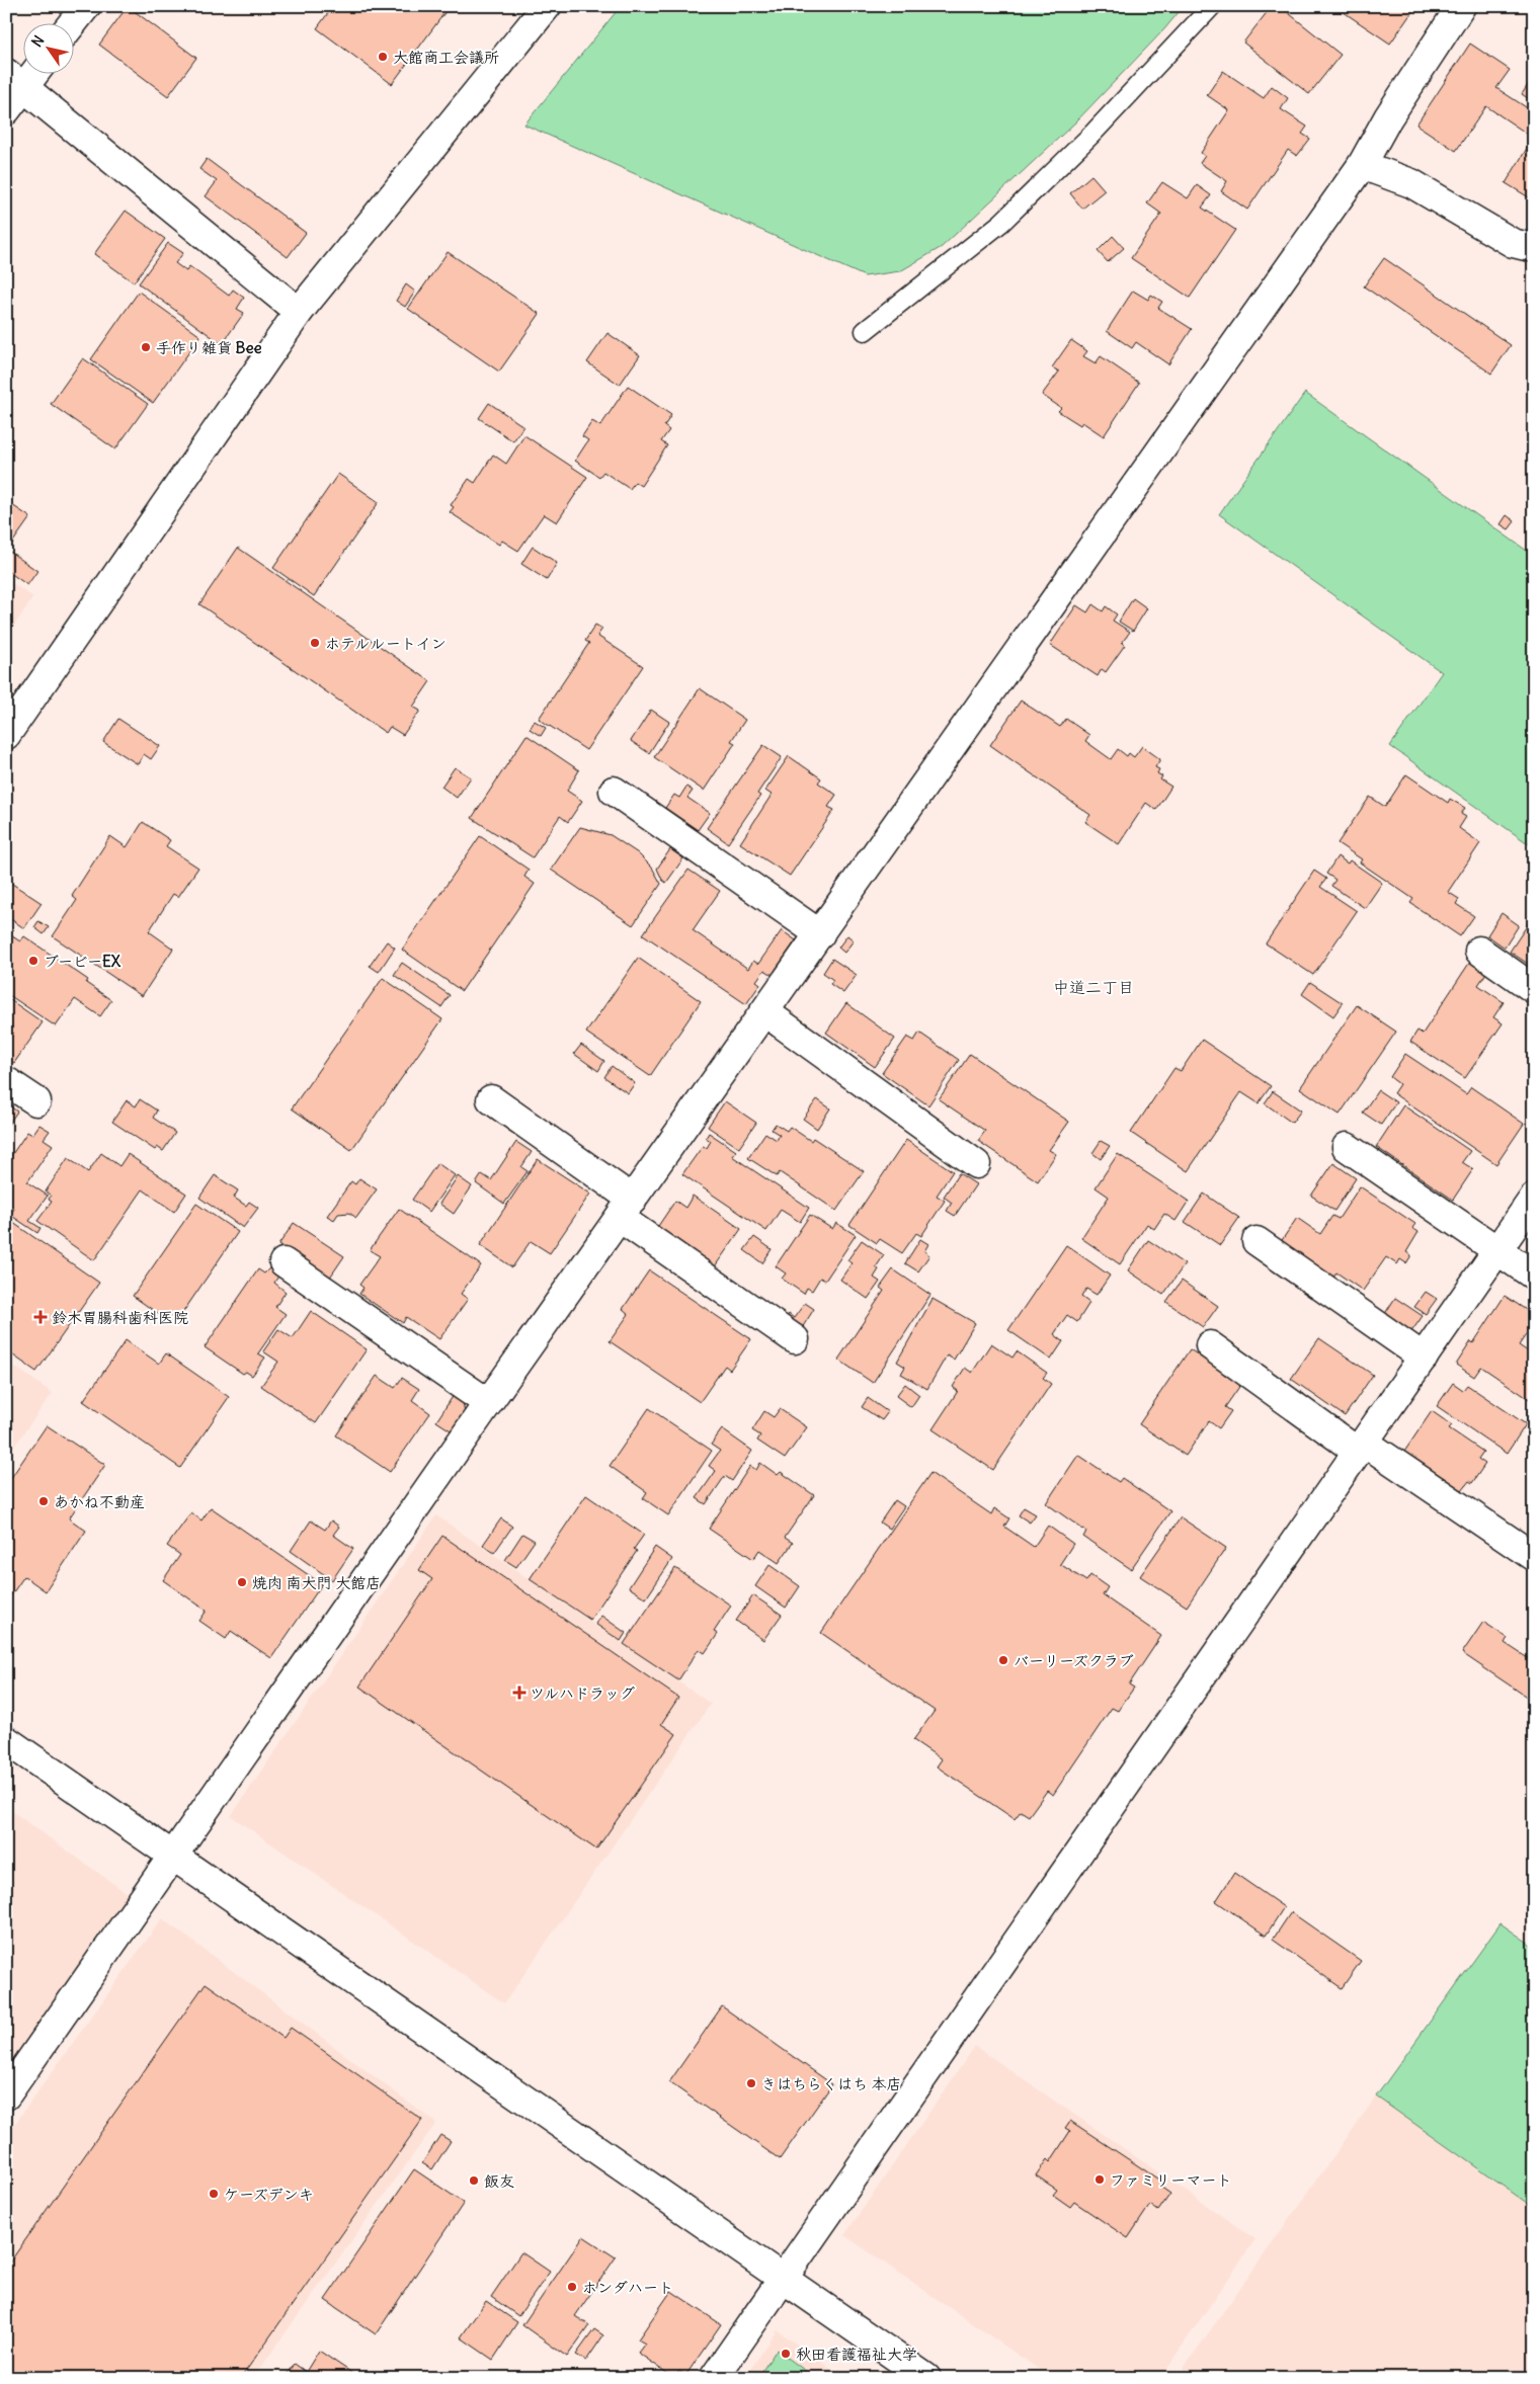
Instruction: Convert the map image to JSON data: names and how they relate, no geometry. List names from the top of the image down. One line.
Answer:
{"districts":["中道二丁目"],"places":{"other":["大館商工会議所","手作り雑貨 Bee","ホテルルートイン","ブービーEX","あかね不動産","焼肉 南大門 大館店","バーリーズクラブ","きはちらくはち 本店","ファミリーマート","飯友","ケーズデンキ","ホンダハート","秋田看護福祉大学"],"health":["鈴木胃腸科歯科医院","ツルハドラッグ"]},"north":"top left"}
